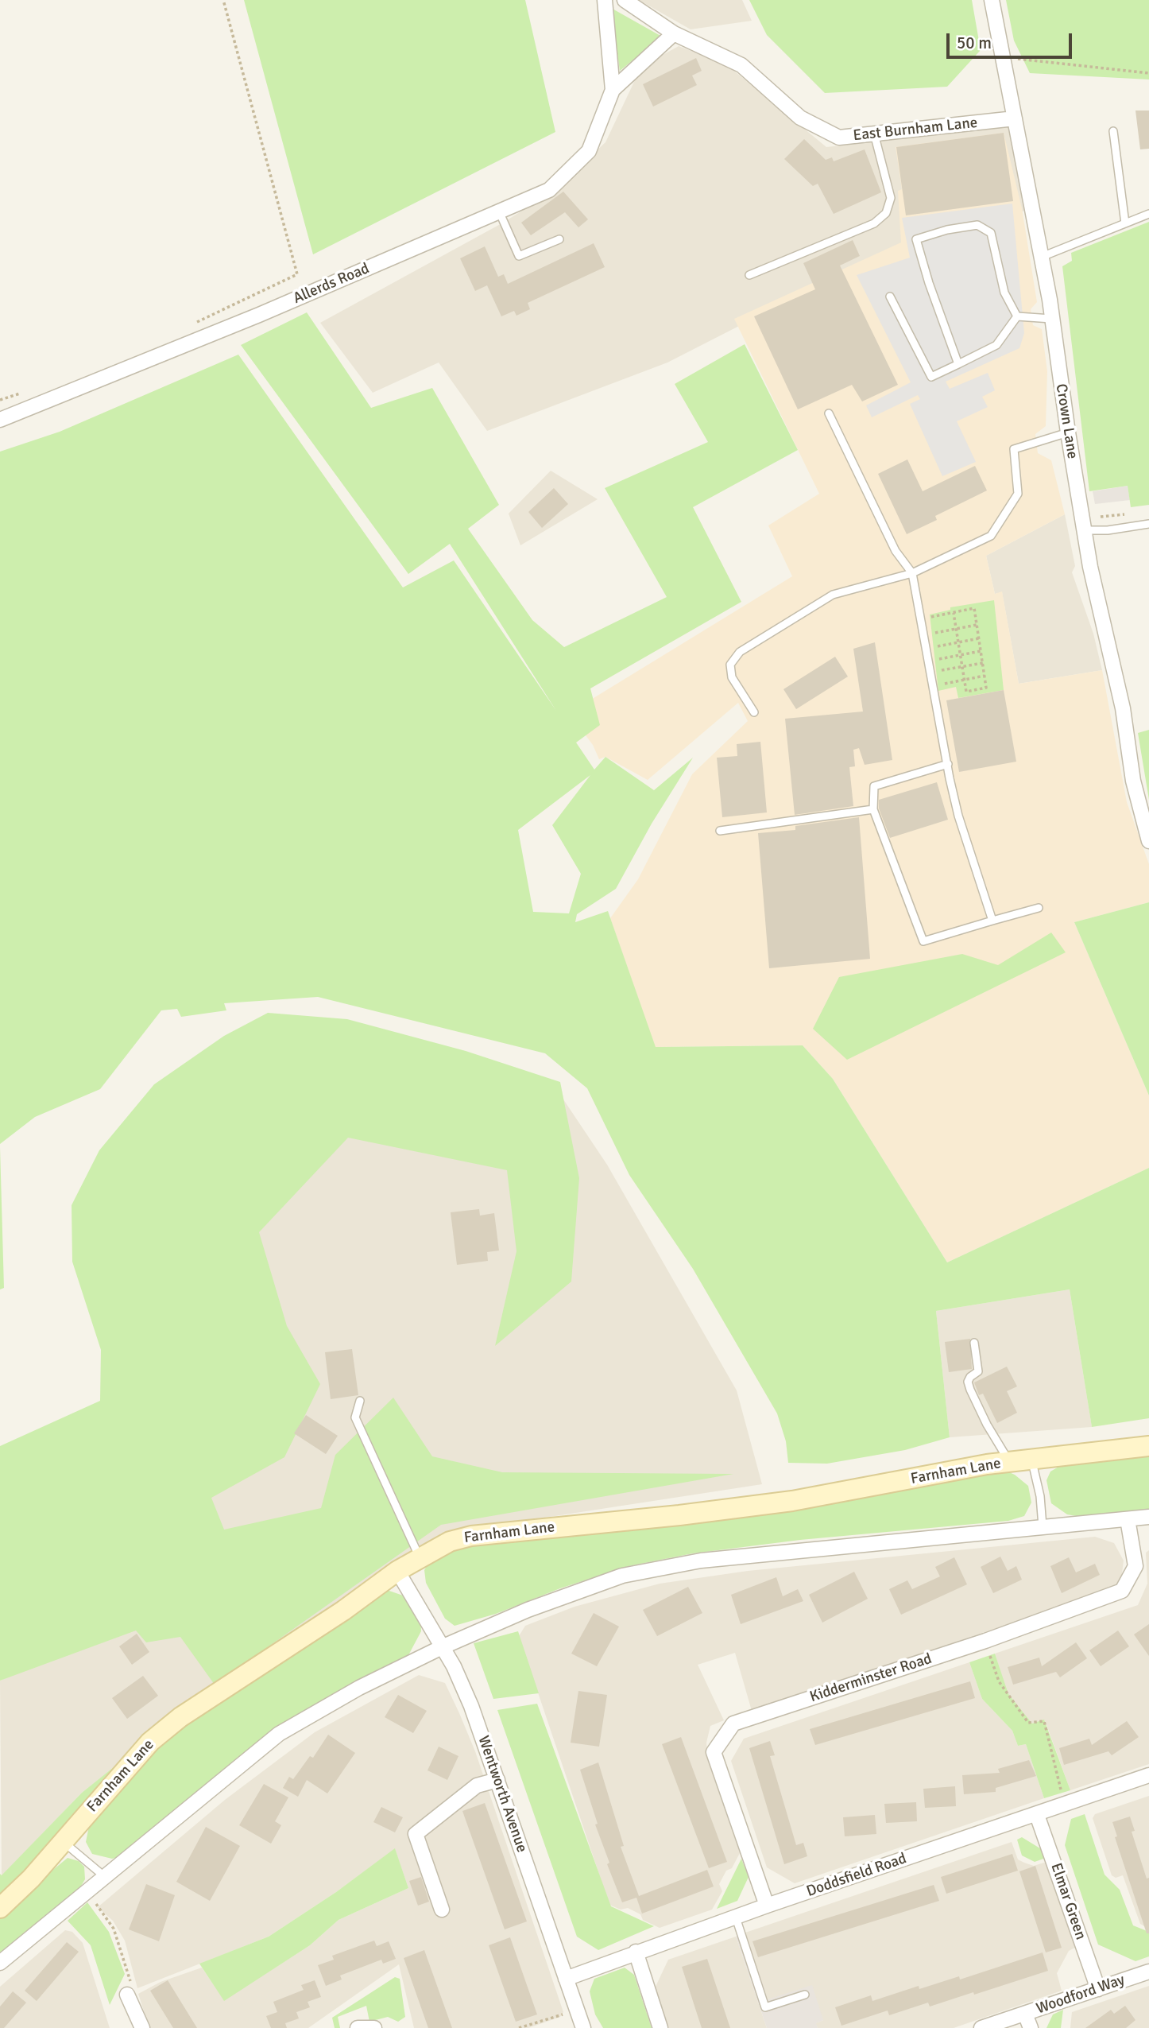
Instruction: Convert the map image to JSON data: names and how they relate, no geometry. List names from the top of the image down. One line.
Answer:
{"streets":{"street":["East Burnham Lane","Allerds Road","Crown Lane","Farnham Lane","Kidderminster Road","Wentworth Avenue","Doddsfield Road","Elmar Green","Woodford Way"]},"crossings":[["East Burnham Lane","Allerds Road"],["East Burnham Lane","Crown Lane"],["Farnham Lane","Wentworth Avenue"],["Kidderminster Road","Doddsfield Road"],["Wentworth Avenue","Doddsfield Road"],["Doddsfield Road","Elmar Green"],["Elmar Green","Woodford Way"]],"scale_bar":"50 m"}
